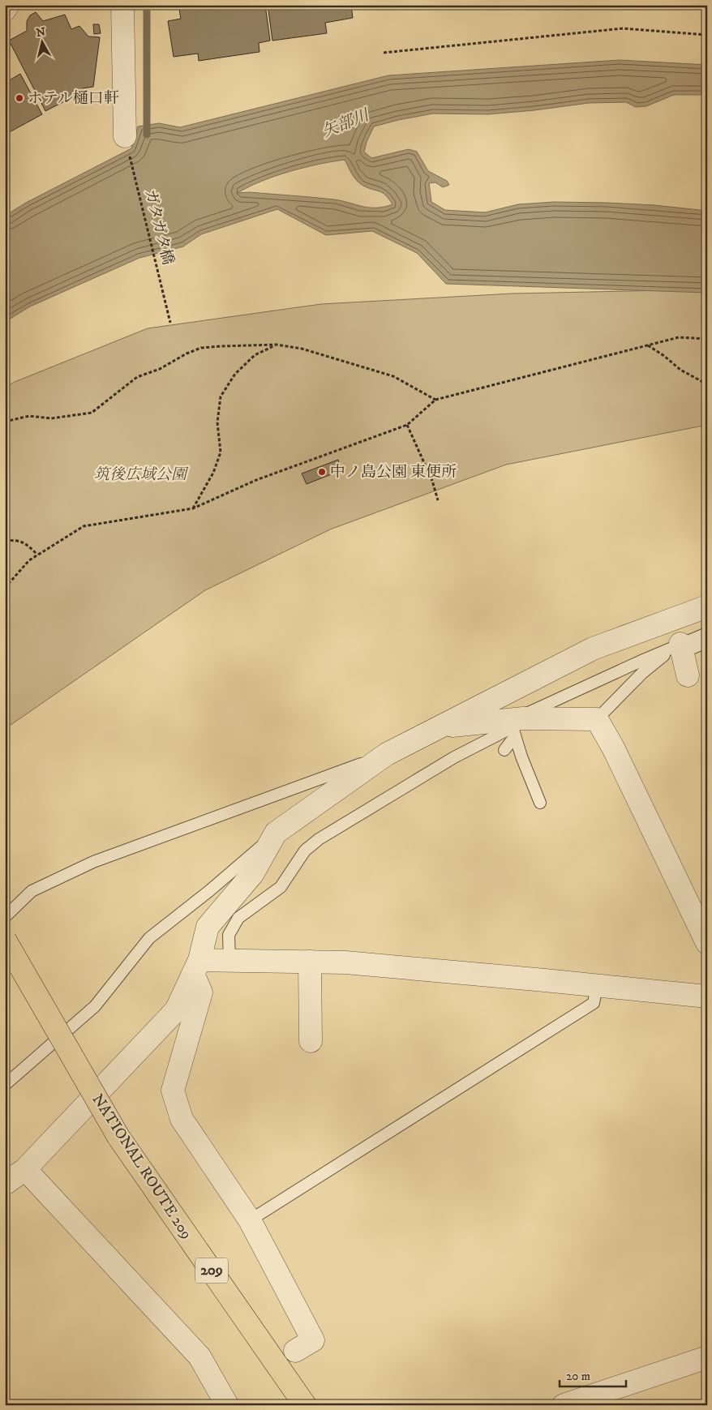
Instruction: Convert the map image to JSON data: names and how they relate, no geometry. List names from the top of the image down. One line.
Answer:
{"streets":{"highway":["NATIONAL ROUTE 209","209"],"path":["ガタガタ橋"]},"water":["矢部川"],"parks":["筑後広域公園"],"places":["ホテル樋口軒","中ノ島公園 東便所"],"scale_bar":"20 m","north":"top"}
